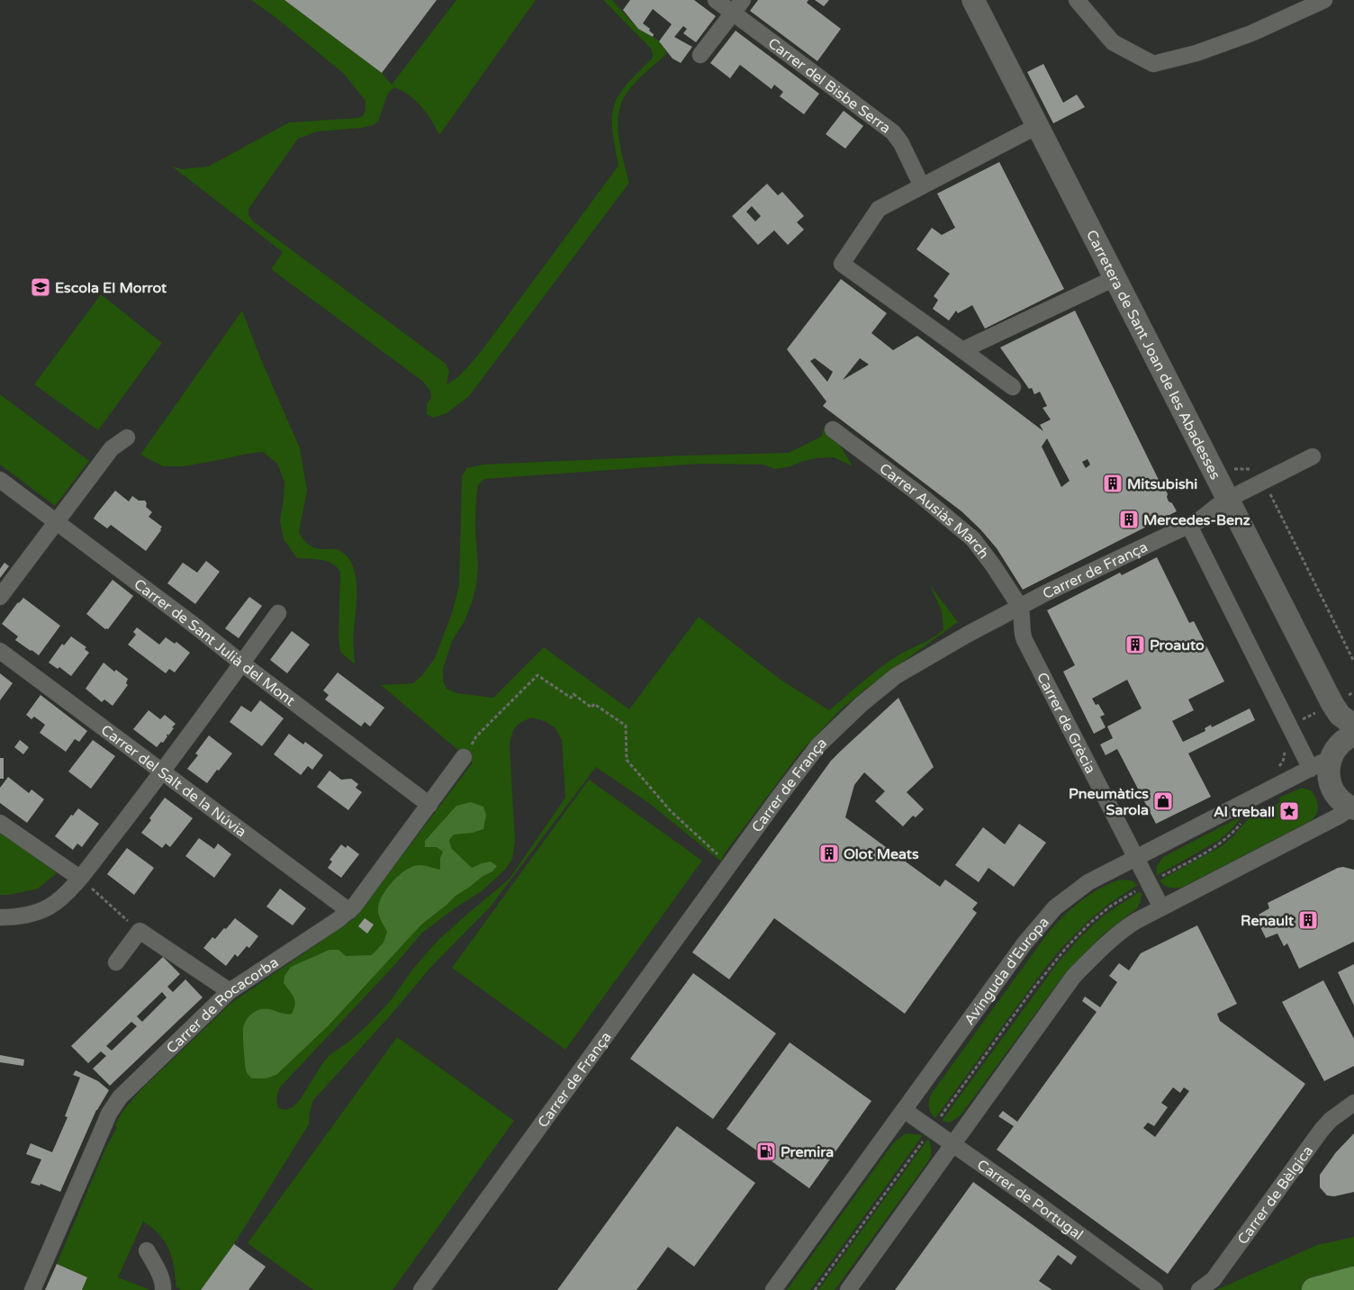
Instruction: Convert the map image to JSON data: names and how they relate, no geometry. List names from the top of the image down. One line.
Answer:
{"streets":{"main road":["Carretera de Sant Joan de les Abadesses"],"street":["Carrer del Bisbe Serra","Carrer Ausiàs March","Carrer de França","Carrer de Sant Julià del Mont","Carrer de Grècia","Carrer del Salt de la Núvia","Avinguda d'Europa","Carrer de Rocacorba","Carrer de Bèlgica","Carrer de Portugal"]},"crossings":[["Carretera de Sant Joan de les Abadesses","Carrer de França"],["Carretera de Sant Joan de les Abadesses","Avinguda d'Europa"],["Carrer Ausiàs March","Carrer de França"],["Carrer Ausiàs March","Carrer de Grècia"],["Carrer de França","Carrer de Grècia"],["Carrer de Sant Julià del Mont","Carrer de Rocacorba"],["Carrer de Grècia","Avinguda d'Europa"],["Carrer del Salt de la Núvia","Carrer de Rocacorba"],["Avinguda d'Europa","Carrer de Portugal"]],"places":{"school or university":["Escola El Morrot"],"building":["Mitsubishi","Mercedes-Benz","Proauto","Olot Meats","Renault"],"shop":["Pneumàtics Sarola"],"place":["Al treball"],"fuel station":["Premira"]}}
